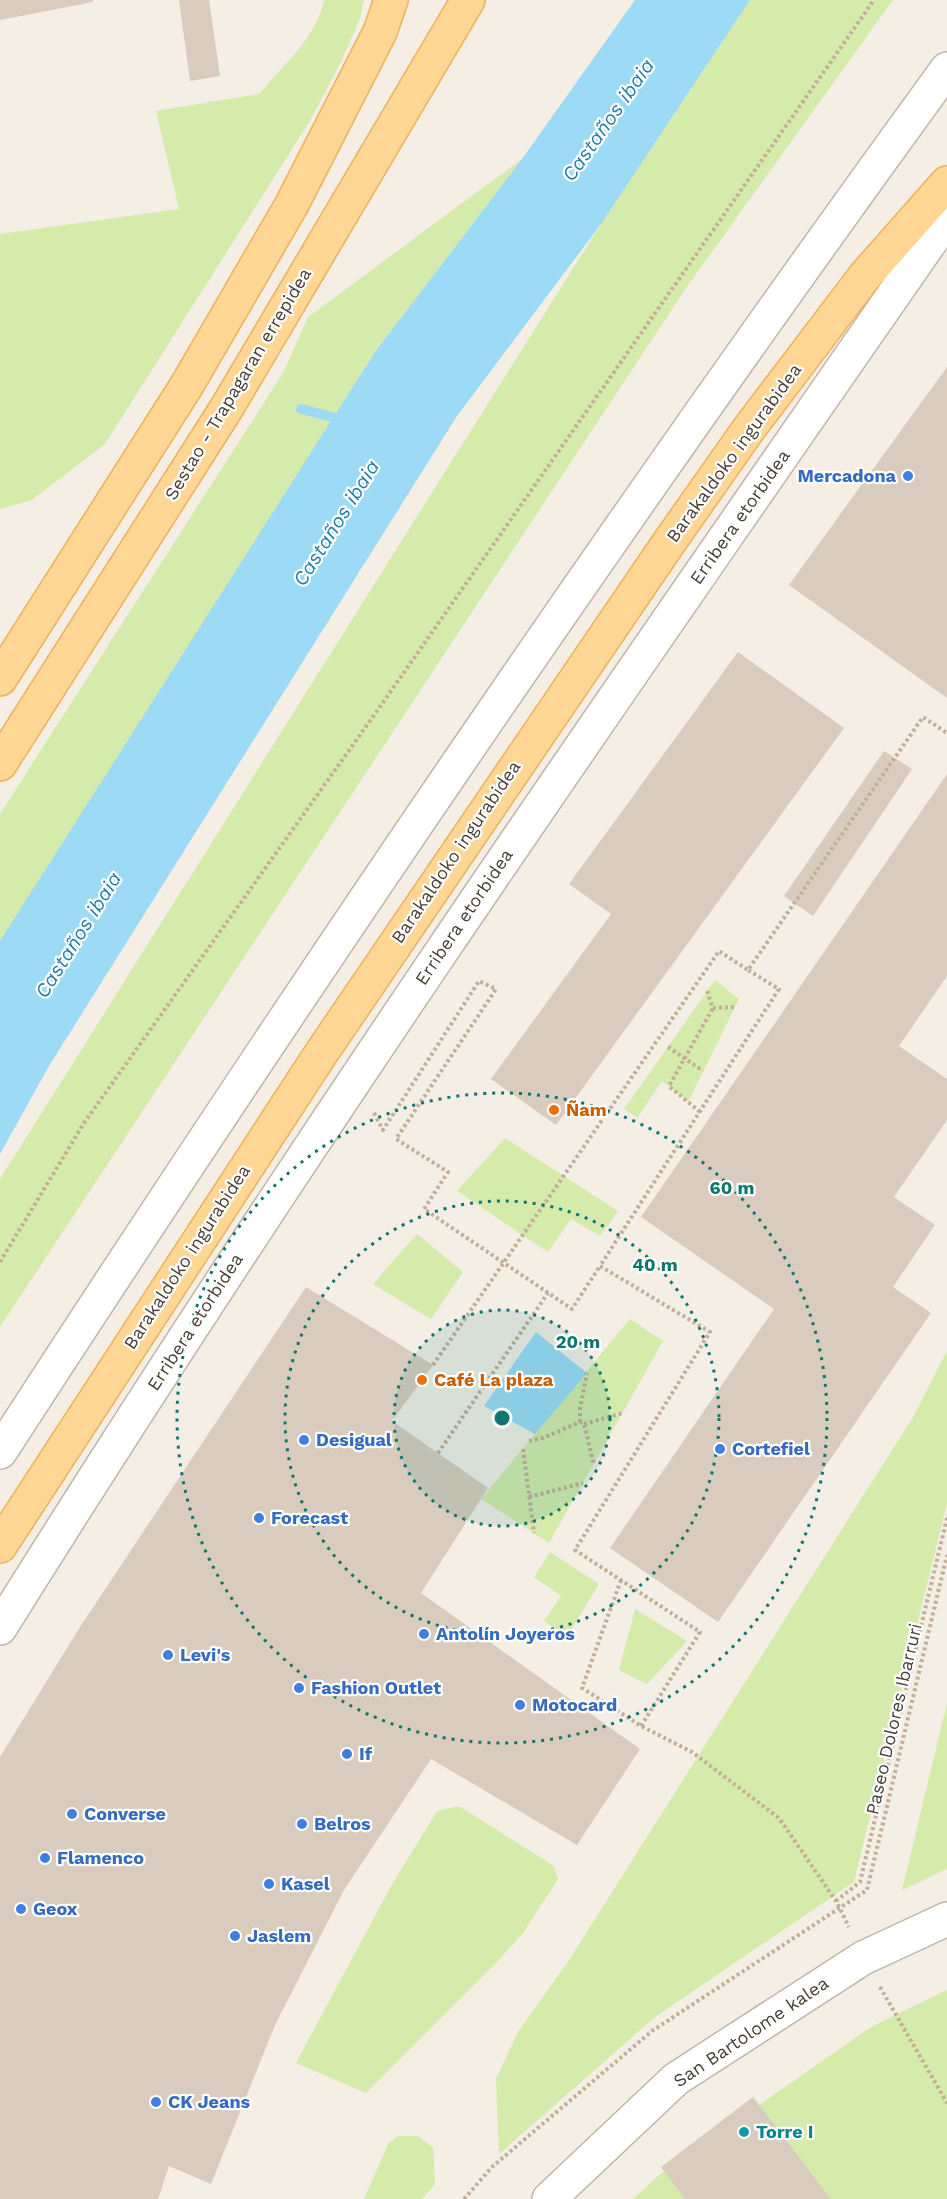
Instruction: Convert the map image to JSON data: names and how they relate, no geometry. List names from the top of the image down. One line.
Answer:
{"streets":{"main road":["Sestao - Trapagaran errepidea","Barakaldoko ingurabidea"],"street":["Erribera etorbidea","San Bartolome kalea"],"path":["Paseo Dolores Ibarruri"]},"water":["Castaños ibaia"],"places":["Mercadona","Ñam","Café La plaza","Desigual","Cortefiel","Forecast","Antolín Joyeros","Levi's","Fashion Outlet","Motocard","If","Converse","Belros","Flamenco","Kasel","Geox","Jaslem","CK Jeans","Torre I"],"rings":["60 m","40 m","20 m"]}
